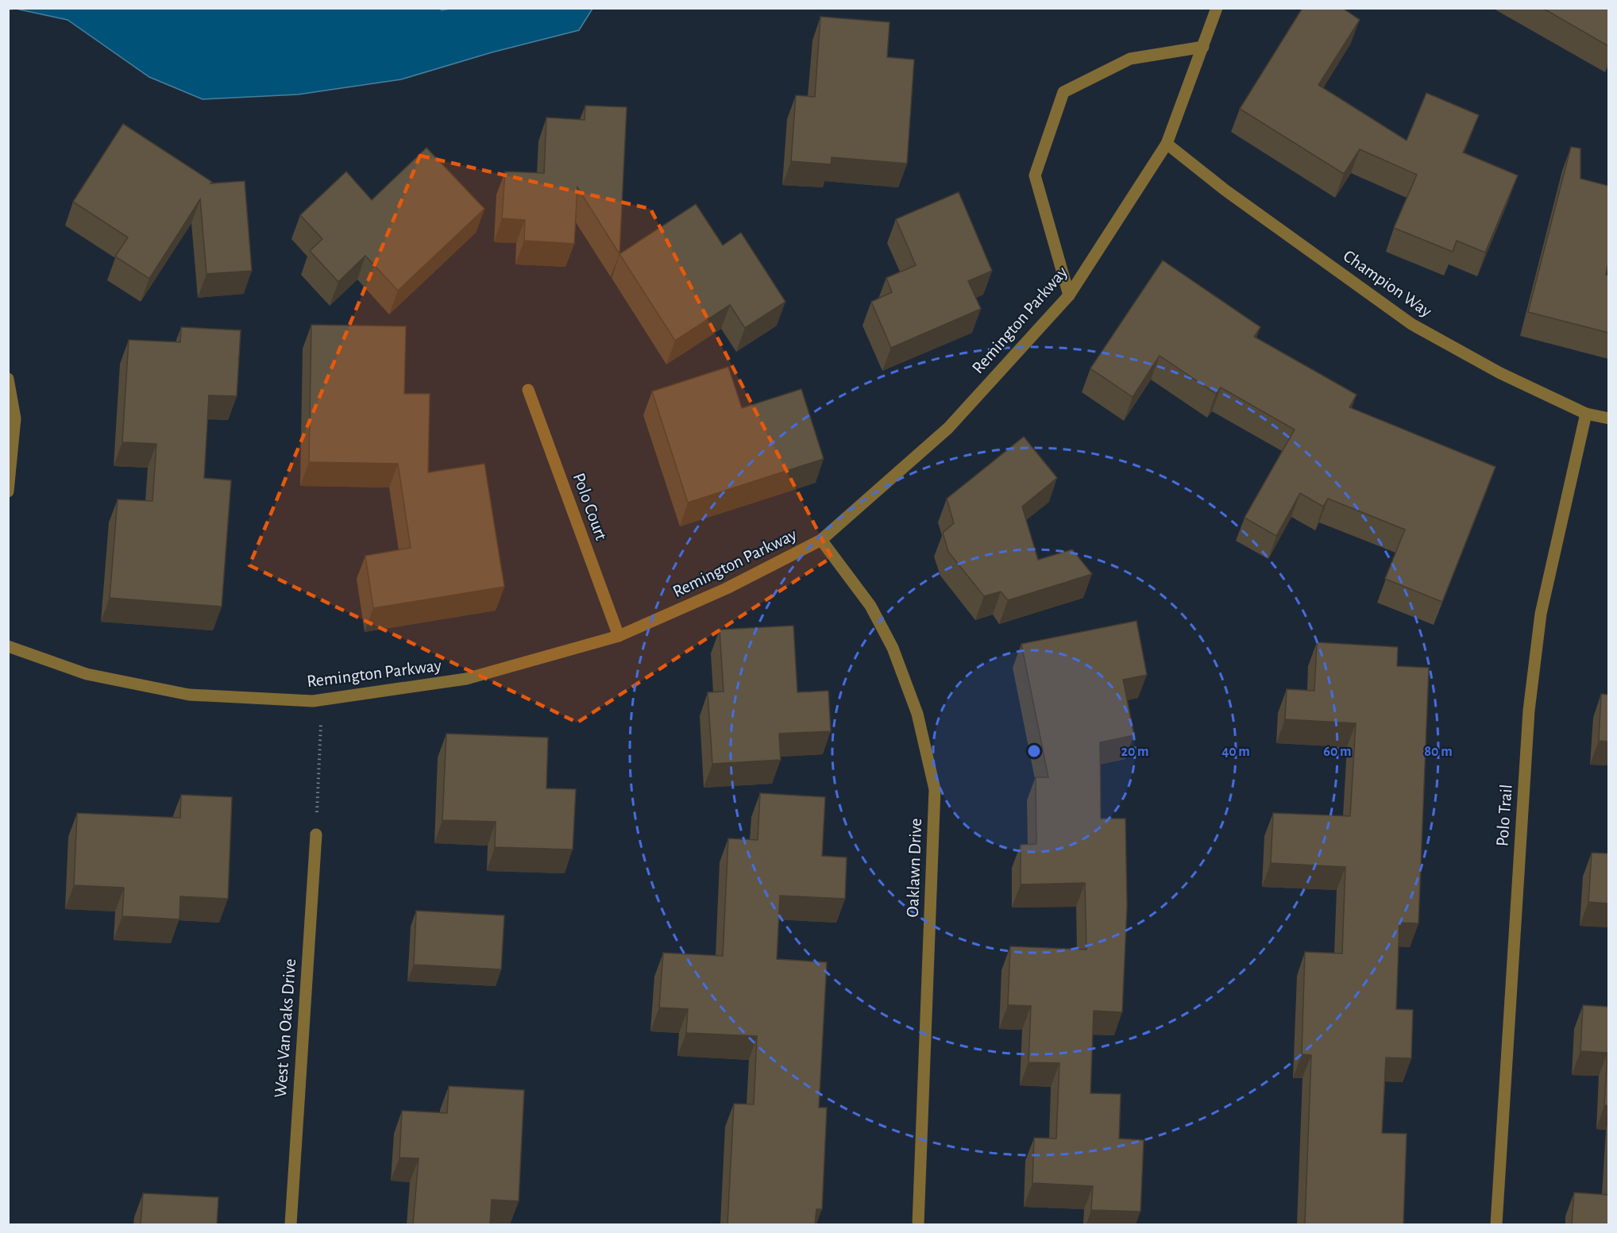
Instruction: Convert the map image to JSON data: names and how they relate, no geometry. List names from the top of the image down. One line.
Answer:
{"streets":{"street":["Champion Way","Remington Parkway","Polo Court","Polo Trail","Oaklawn Drive","West Van Oaks Drive"]},"crossings":[["Champion Way","Remington Parkway"],["Champion Way","Polo Trail"],["Remington Parkway","Polo Court"],["Remington Parkway","Oaklawn Drive"]],"rings":["20 m","40 m","60 m","80 m"]}
